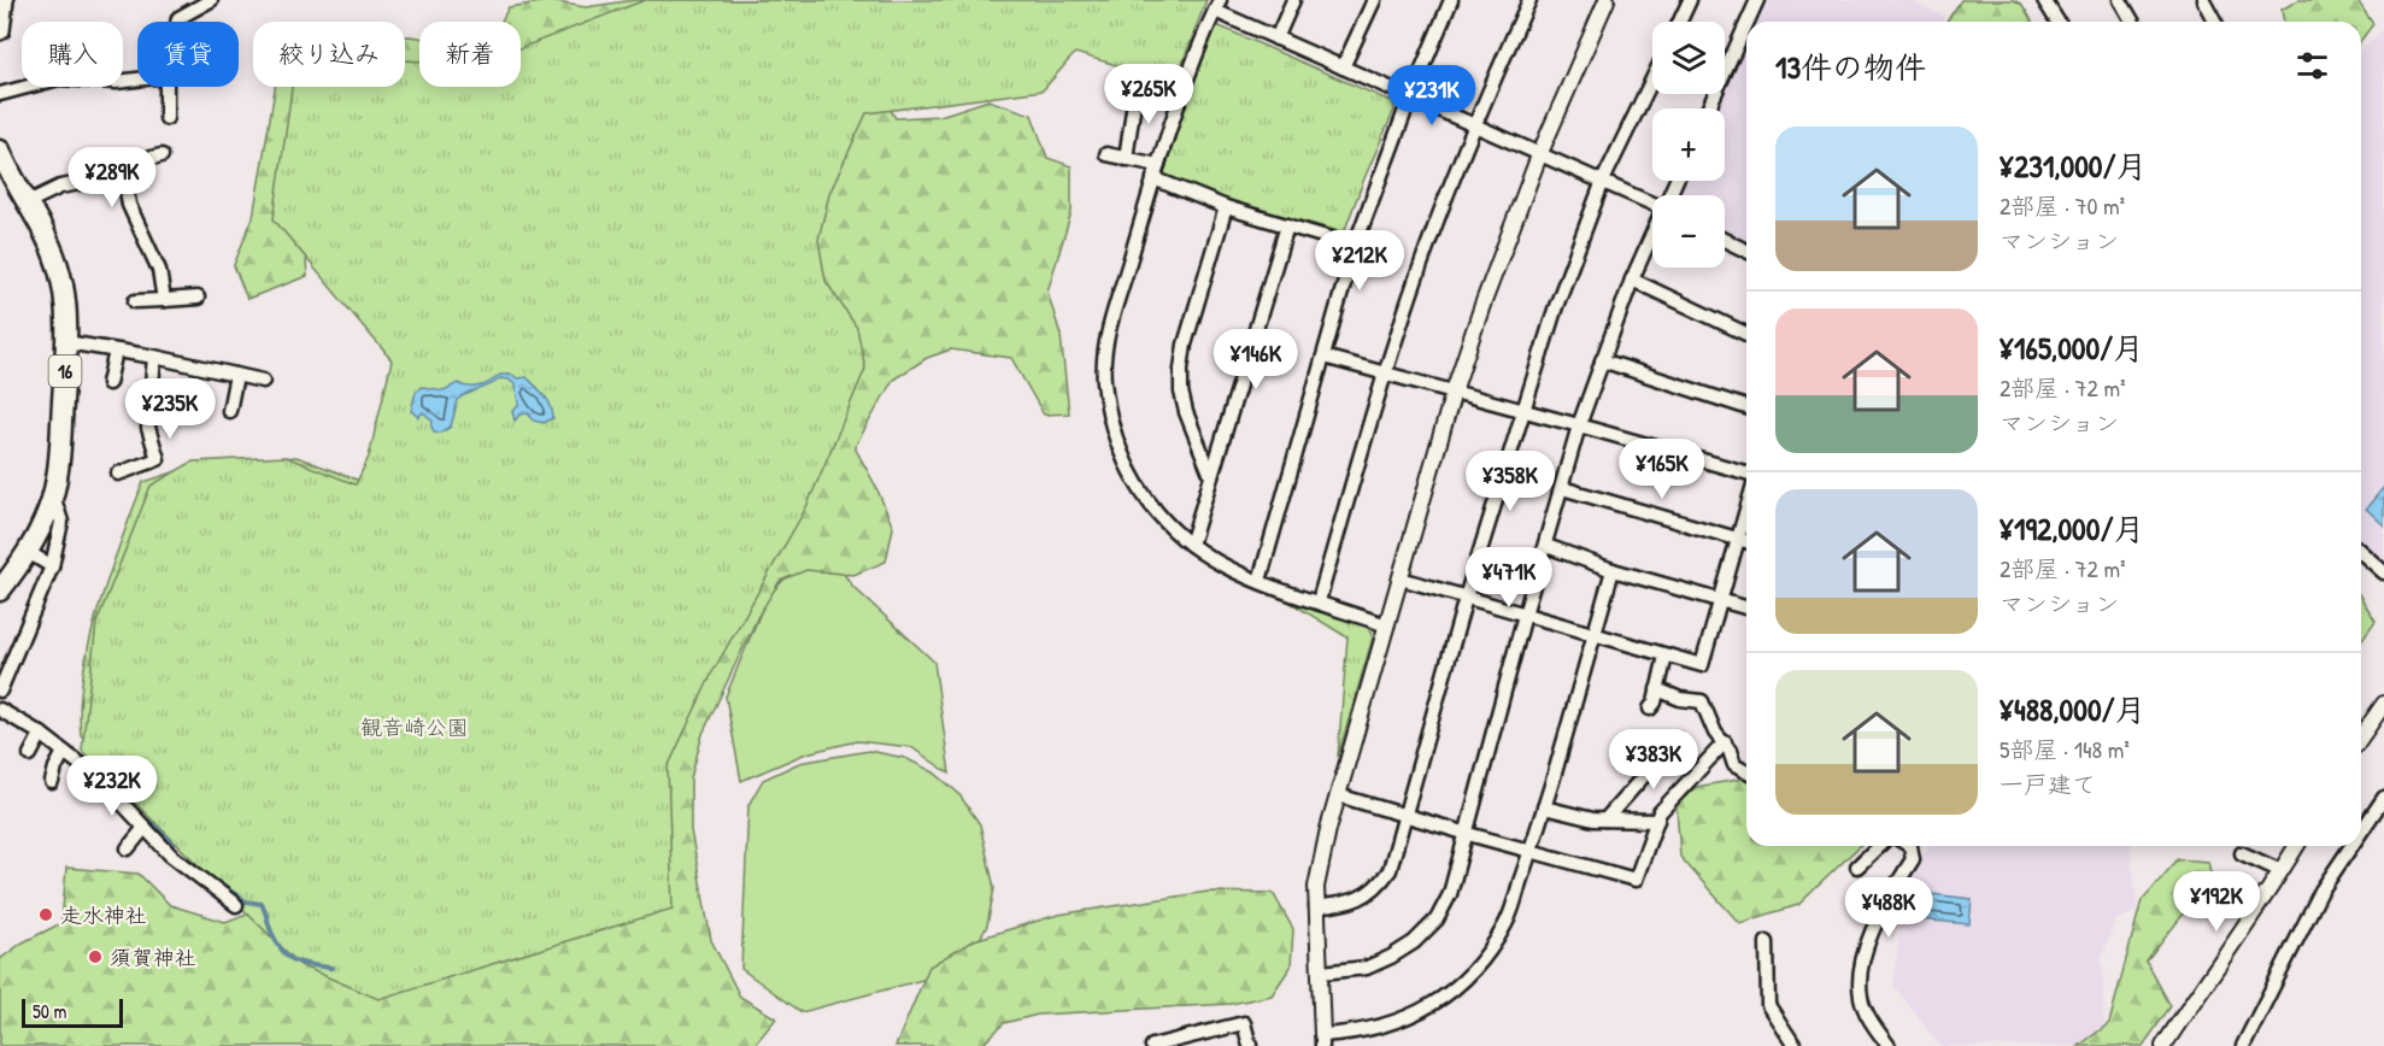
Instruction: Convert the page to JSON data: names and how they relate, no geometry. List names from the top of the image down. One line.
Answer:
{"streets":{"highway":["16"]},"parks":["観音崎公園"],"places":["走水神社","須賀神社"],"scale_bar":"50 m","page":{"map_buttons":["+","−"],"chip":["購入","賃貸","絞り込み","新着"],"heading":"13件の物件","price":["¥265K","¥231K","¥289K","¥212K","¥146K","¥235K","¥165K","¥358K","¥471K","¥383K","¥232K","¥192K","¥488K"],"list":[{"name":"¥231,000/月","note":"2部屋 · 70 m² · マンション"},{"name":"¥165,000/月","note":"2部屋 · 72 m² · マンション"},{"name":"¥192,000/月","note":"2部屋 · 72 m² · マンション"},{"name":"¥488,000/月","note":"5部屋 · 148 m² · 一戸建て"}],"scale":"50 m"}}
